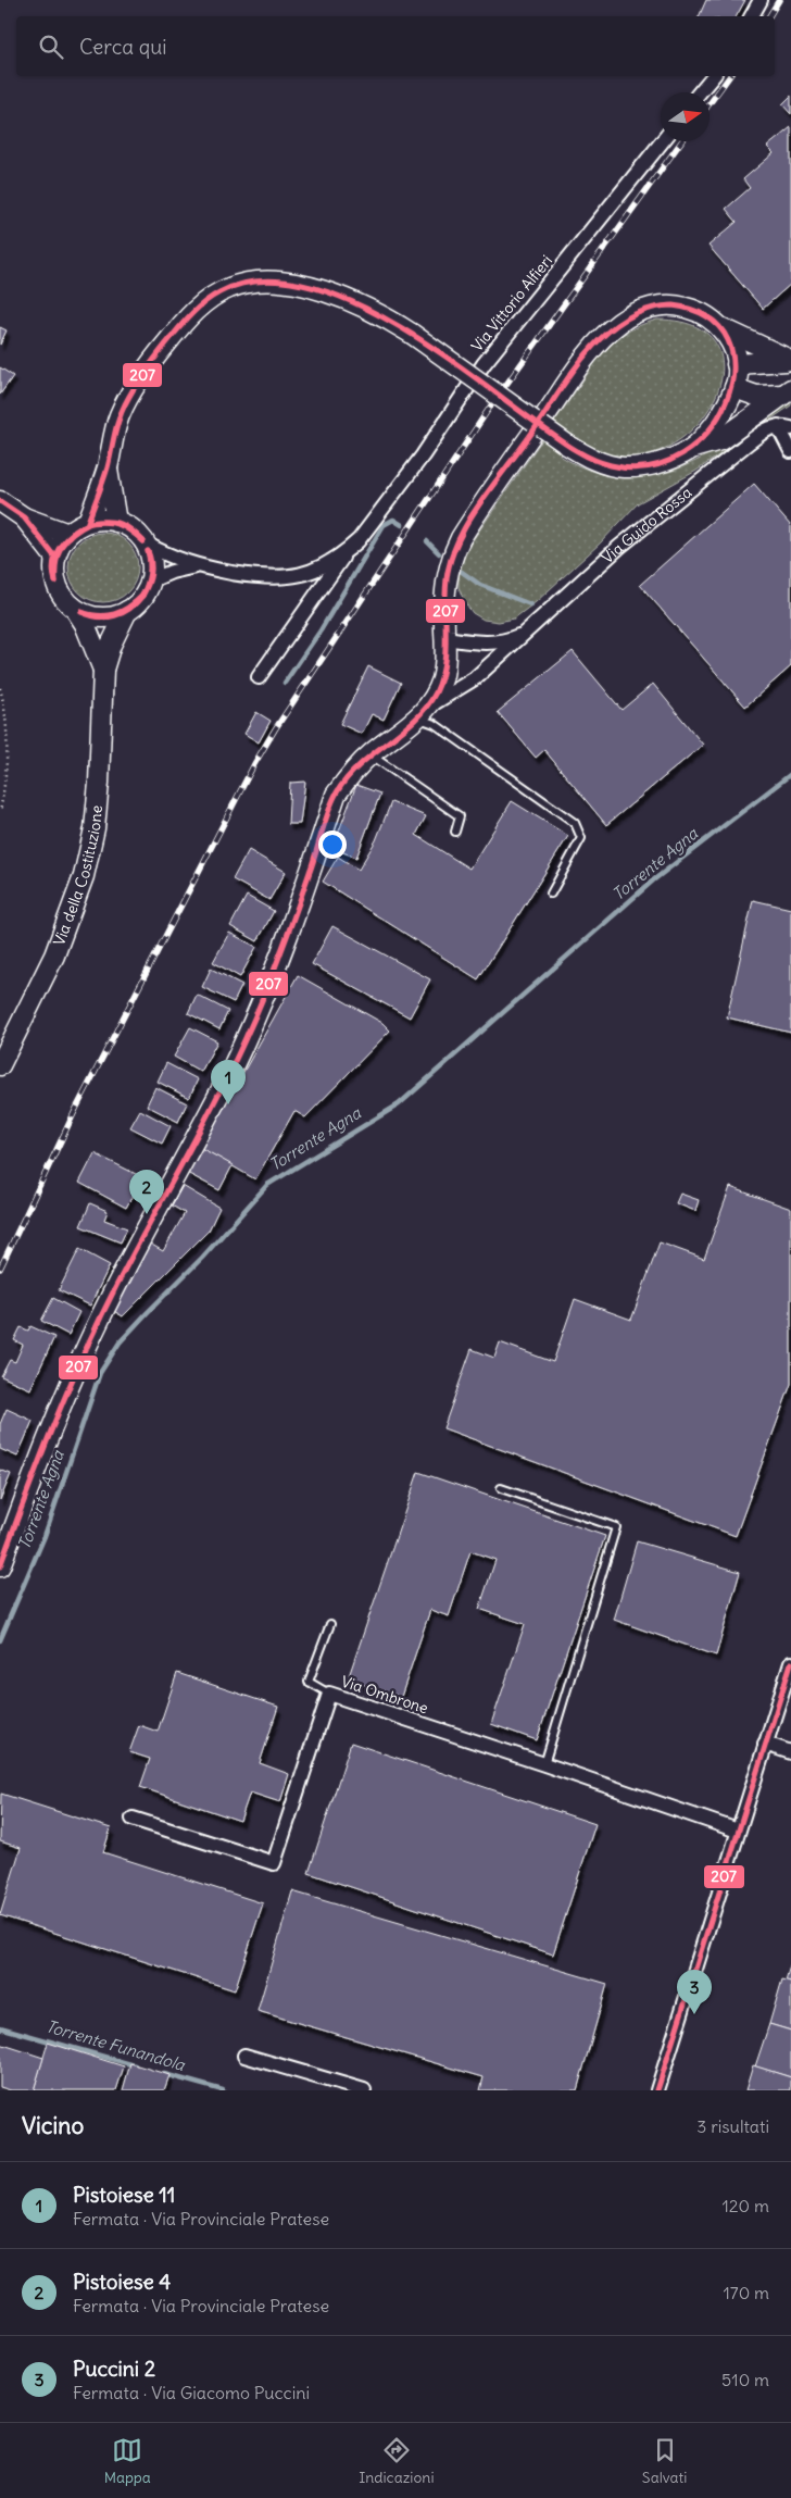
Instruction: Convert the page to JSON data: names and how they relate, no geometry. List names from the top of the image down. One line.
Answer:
{"streets":{"main road":["Via della Costituzione"],"street":["Via Vittorio Alfieri","Via Guido Rossa","Via Ombrone"]},"water":["Torrente Agna","Torrente Funandola"],"lines":["transit line 207"],"north":"right","page":{"search":"Cerca qui","pins":["1","2","3"],"heading":["Vicino","3 risultati"],"list":[{"mark":"1","name":"Pistoiese 11","note":"Fermata · Via Provinciale Pratese","value":"120 m"},{"mark":"2","name":"Pistoiese 4","note":"Fermata · Via Provinciale Pratese","value":"170 m"},{"mark":"3","name":"Puccini 2","note":"Fermata · Via Giacomo Puccini","value":"510 m"}],"nav":["Mappa","Indicazioni","Salvati"]}}
